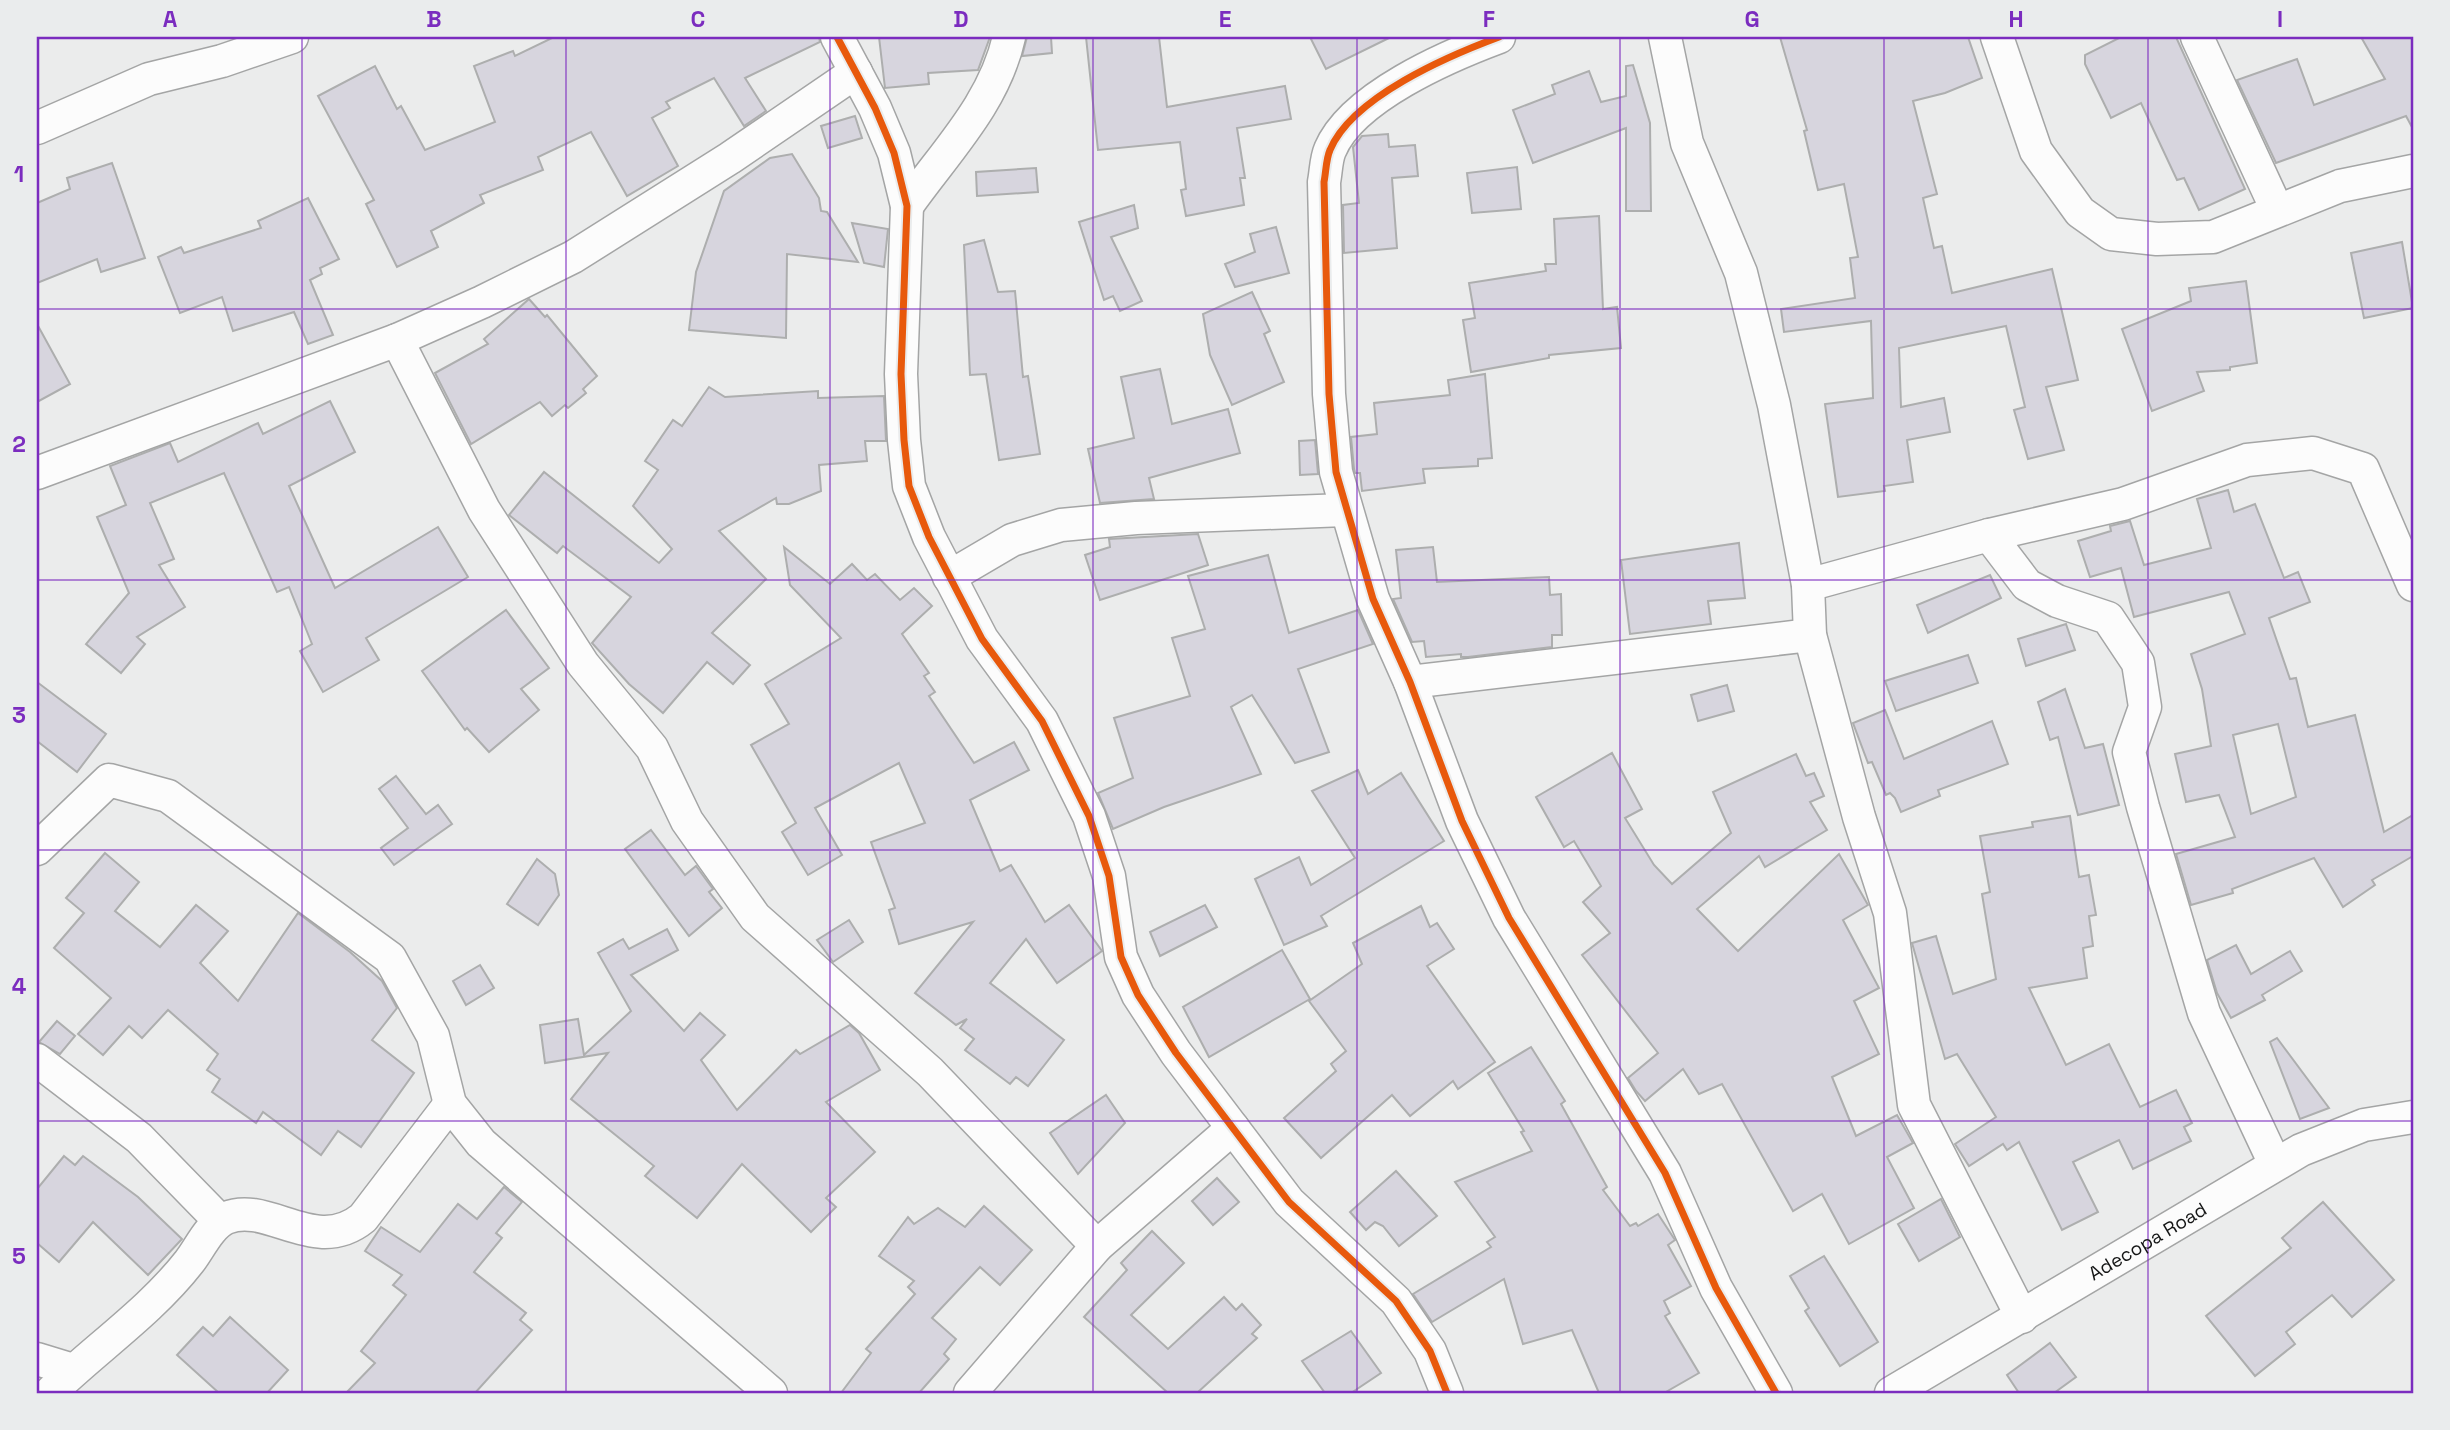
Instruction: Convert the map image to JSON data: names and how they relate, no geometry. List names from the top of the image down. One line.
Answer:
{"streets":{"street":["Adecopa Road"]},"grid":{"columns":["A","B","C","D","E","F","G","H","I"],"rows":["1","2","3","4","5"]}}
